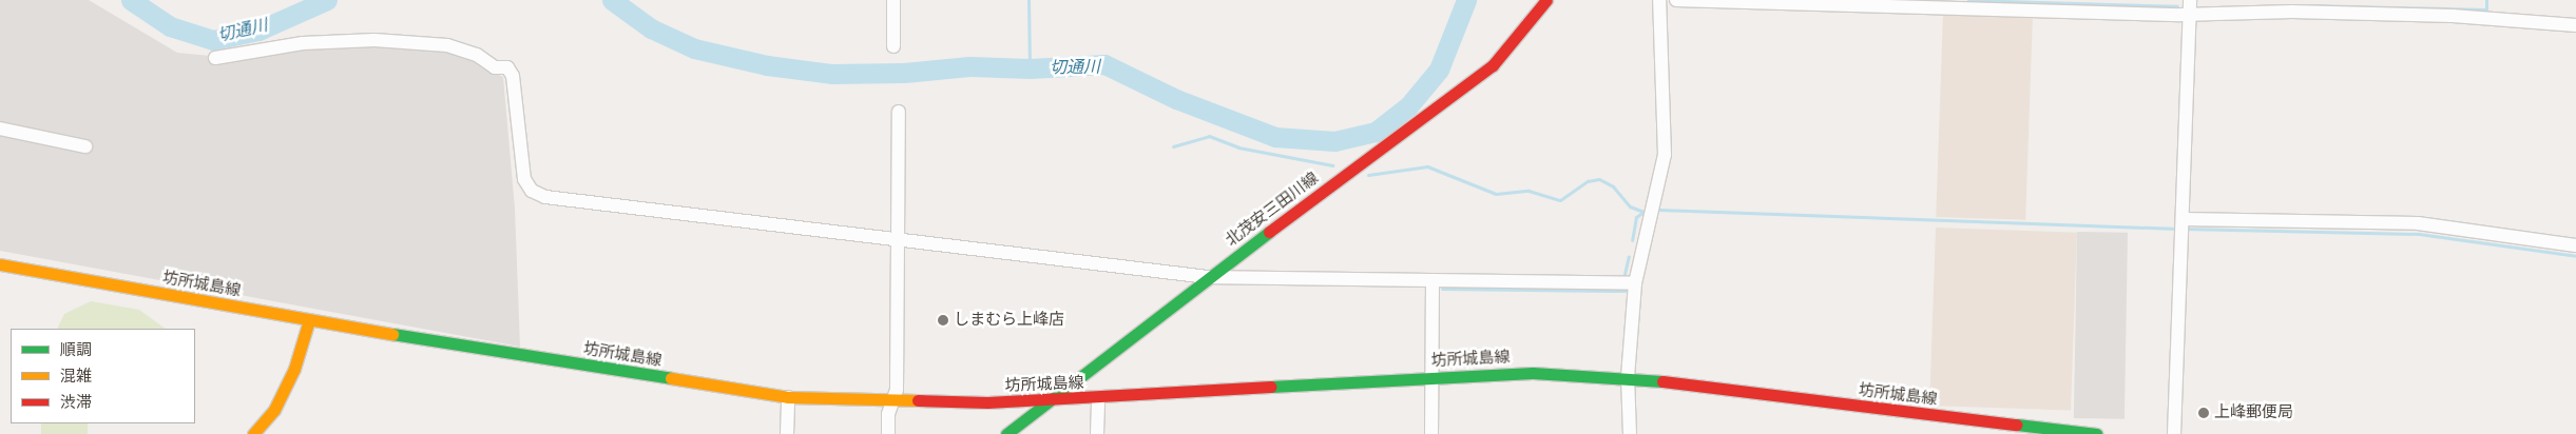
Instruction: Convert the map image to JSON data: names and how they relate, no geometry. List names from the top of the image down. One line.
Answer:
{"streets":{"main road":["北茂安三田川線","坊所城島線"]},"crossings":[["北茂安三田川線","坊所城島線"]],"water":["切通川"],"places":["しまむら上峰店","上峰郵便局"],"legend":["順調","混雑","渋滞"]}
